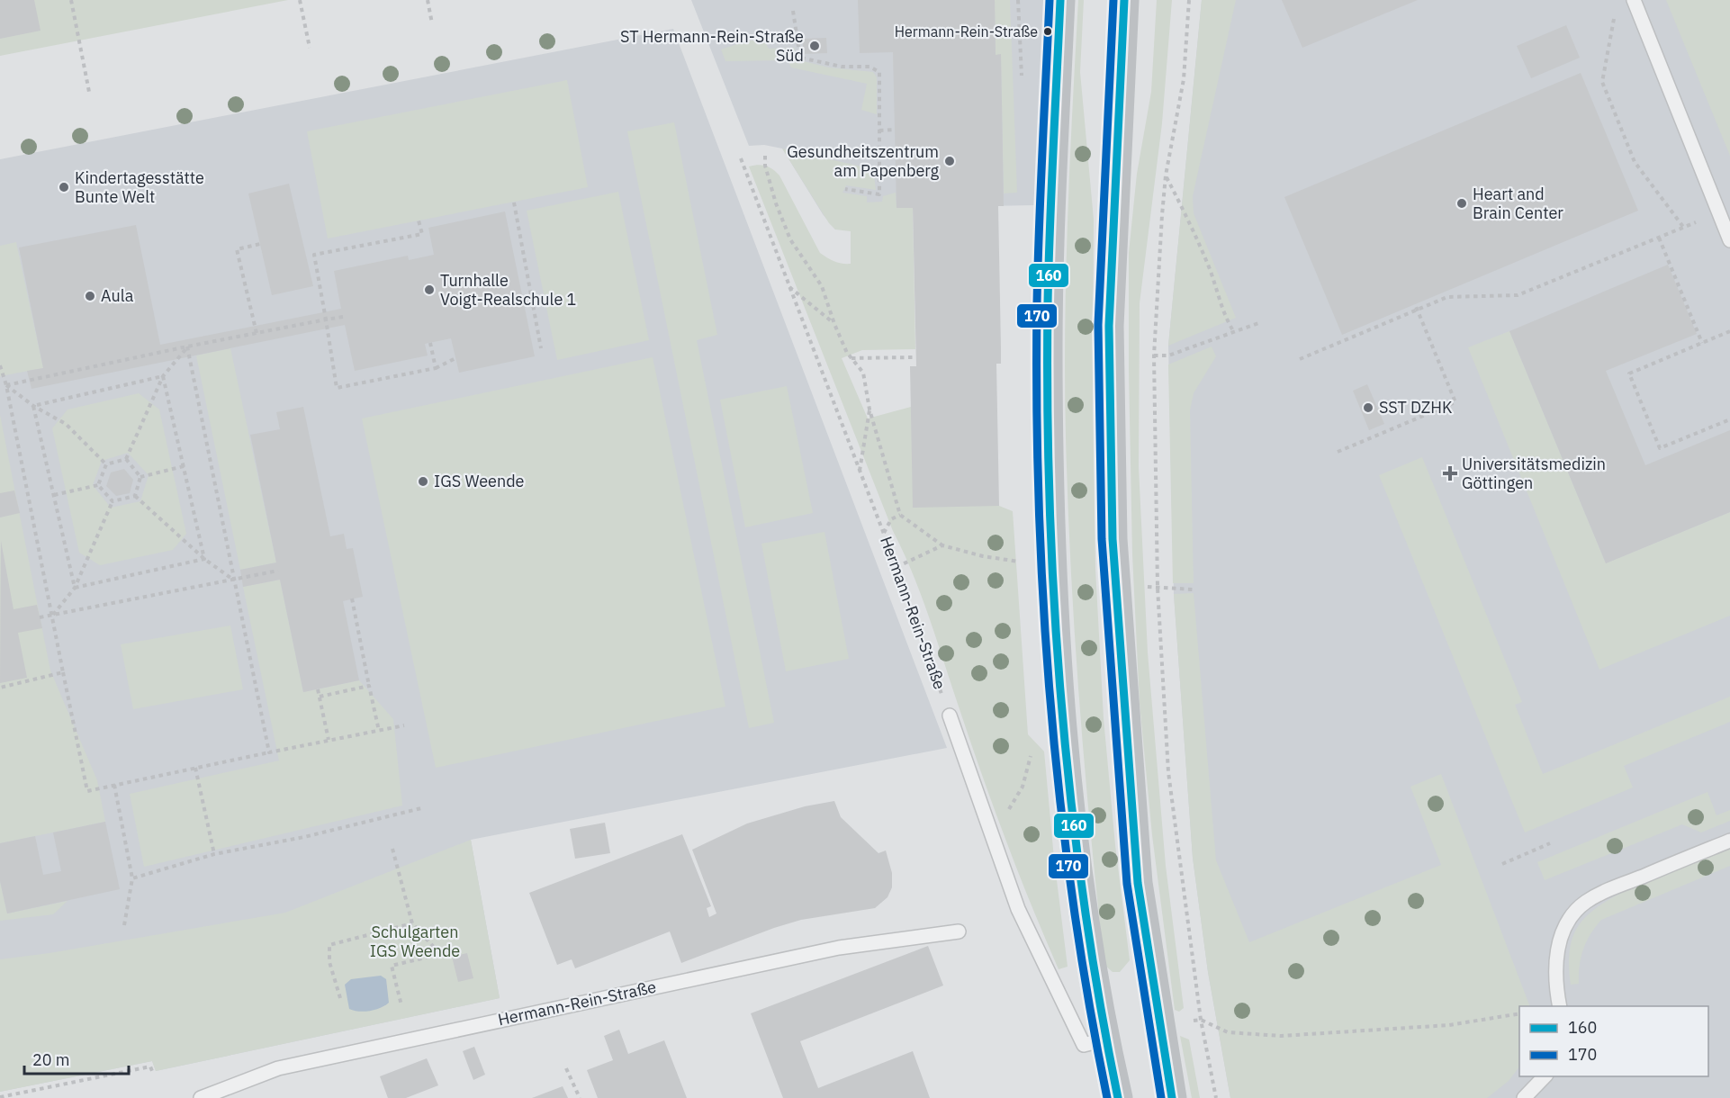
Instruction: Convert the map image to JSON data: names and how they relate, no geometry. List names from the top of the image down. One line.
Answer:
{"streets":{"lane":["Hermann-Rein-Straße"]},"parks":["Schulgarten IGS Weende"],"places":{"other":["Hermann-Rein-Straße","ST Hermann-Rein-Straße Süd","Gesundheitszentrum am Papenberg","Kindertagesstätte Bunte Welt","Heart and Brain Center","Turnhalle Voigt-Realschule 1","Aula","SST DZHK","IGS Weende"],"health":["Universitätsmedizin Göttingen"]},"lines":["transit line 160","transit line 170"],"legend":["160","170"],"scale_bar":"20 m"}
